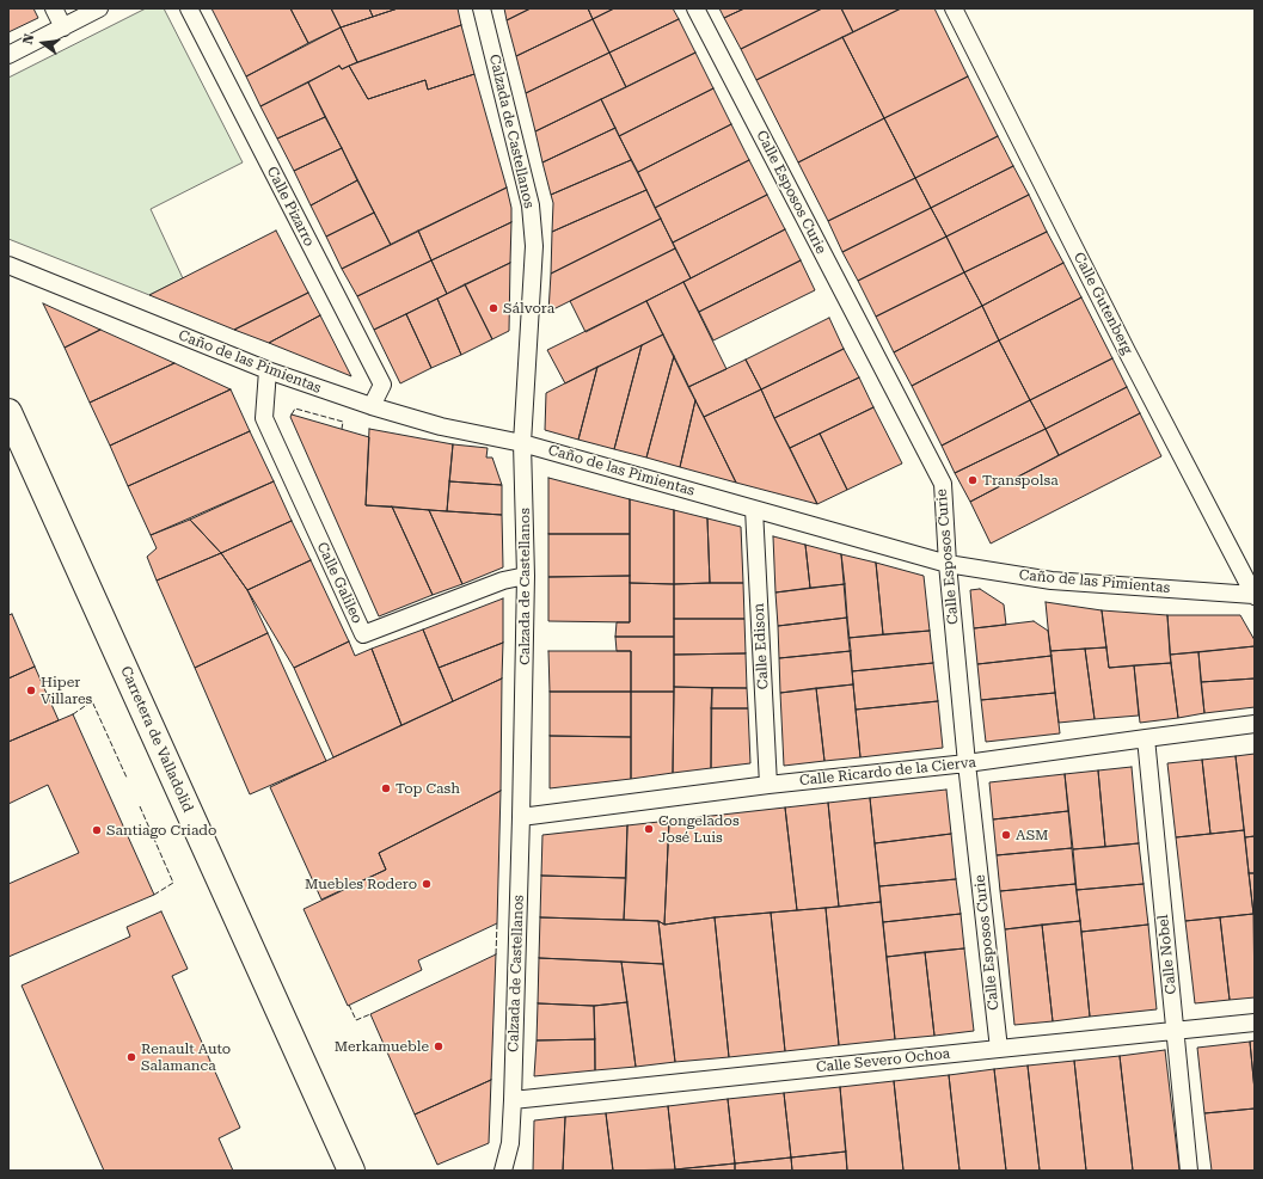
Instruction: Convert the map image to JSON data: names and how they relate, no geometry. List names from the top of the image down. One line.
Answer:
{"streets":{"highway":["Carretera de Valladolid"],"street":["Calzada de Castellanos","Calle Esposos Curie","Calle Pizarro","Calle Gutenberg","Caño de las Pimientas","Calle Galileo","Calle Edison","Calle Ricardo de la Cierva","Calle Nobel","Calle Severo Ochoa"]},"crossings":[["Calzada de Castellanos","Caño de las Pimientas"],["Calzada de Castellanos","Calle Galileo"],["Calzada de Castellanos","Calle Ricardo de la Cierva"],["Calzada de Castellanos","Calle Severo Ochoa"],["Calle Esposos Curie","Caño de las Pimientas"],["Calle Esposos Curie","Calle Ricardo de la Cierva"],["Calle Esposos Curie","Calle Severo Ochoa"],["Calle Pizarro","Caño de las Pimientas"],["Calle Gutenberg","Caño de las Pimientas"],["Caño de las Pimientas","Calle Galileo"],["Caño de las Pimientas","Calle Edison"],["Calle Edison","Calle Ricardo de la Cierva"],["Calle Ricardo de la Cierva","Calle Nobel"],["Calle Nobel","Calle Severo Ochoa"]],"places":["Sálvora","Transpolsa","Hiper Villares","Top Cash","Congelados José Luis","Santiago Criado","ASM","Muebles Rodero","Merkamueble","Renault Auto Salamanca"],"north":"left"}
